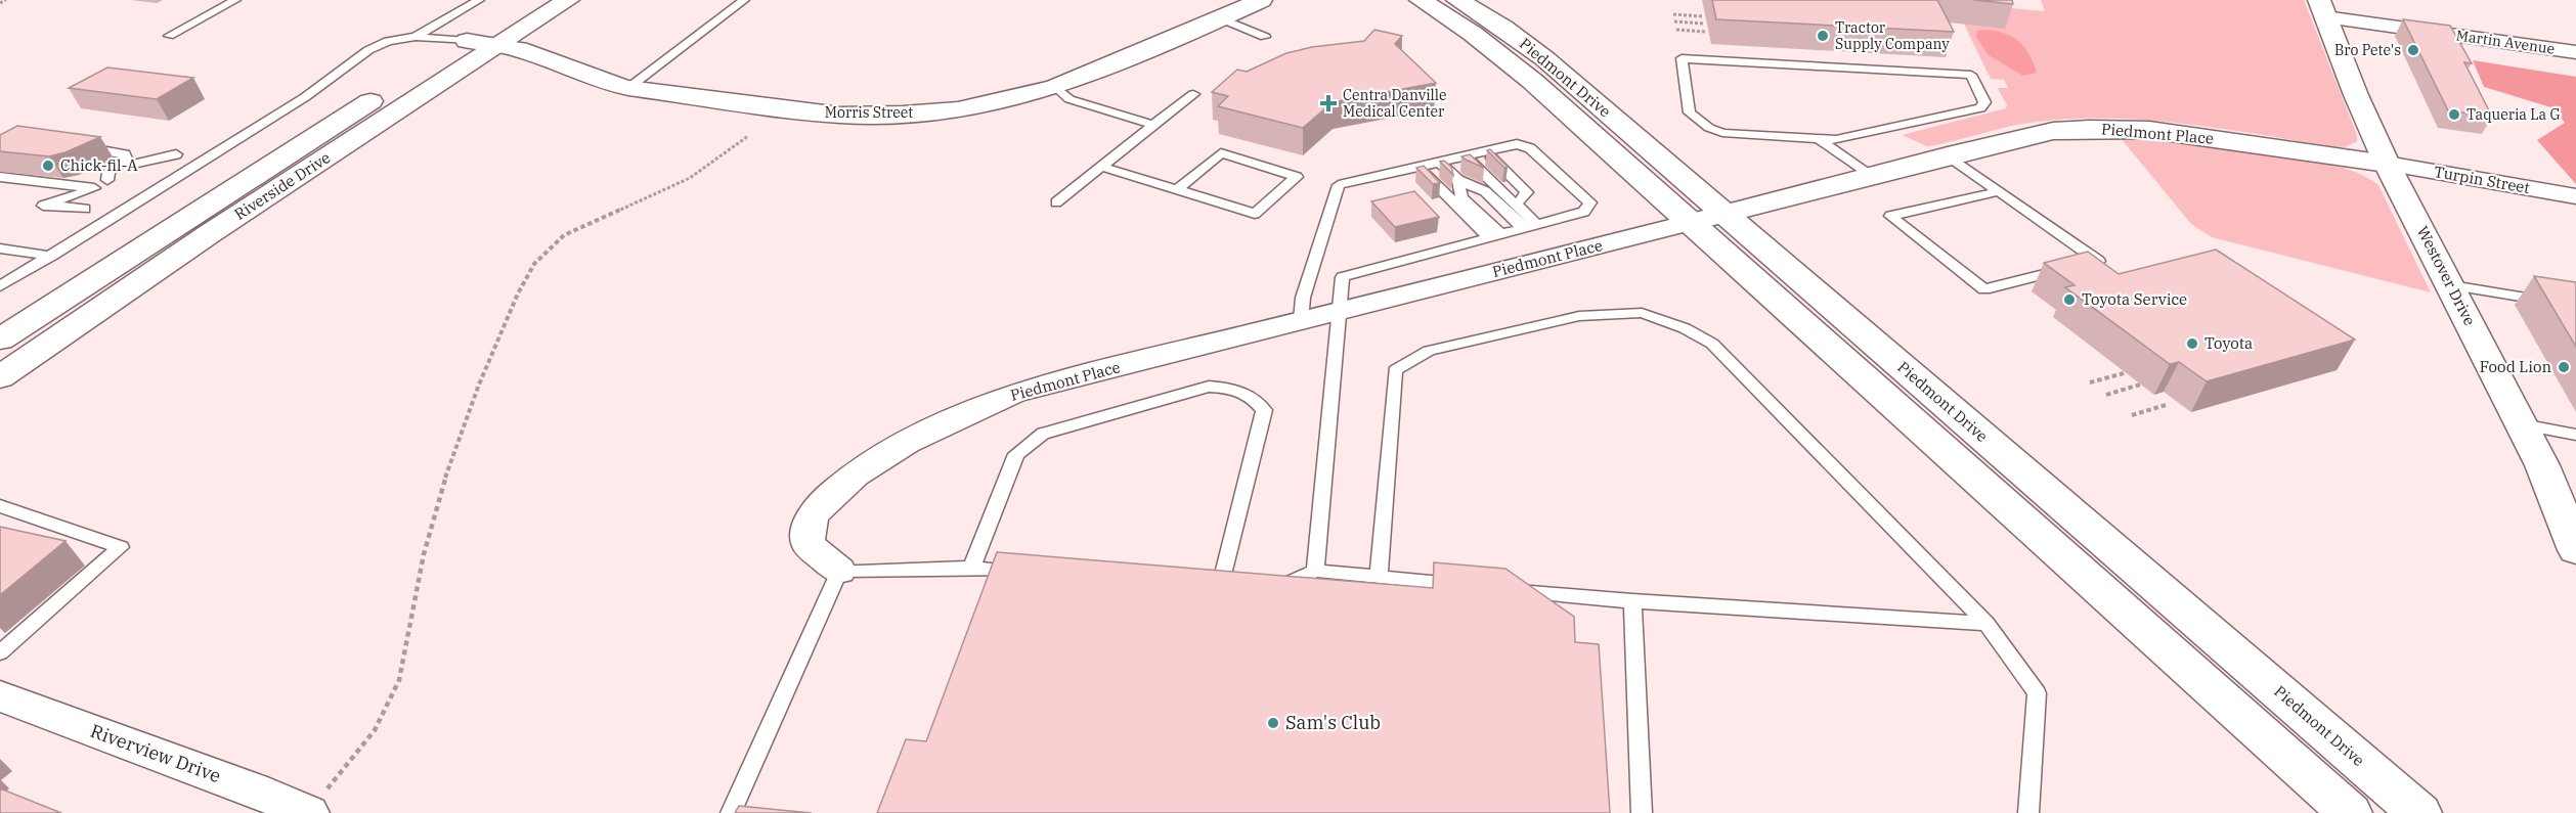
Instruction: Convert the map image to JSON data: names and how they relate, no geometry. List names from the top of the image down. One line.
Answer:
{"streets":{"main road":["Piedmont Drive","Morris Street","Piedmont Place","Riverside Drive","Westover Drive"],"street":["Martin Avenue","Turpin Street","Riverview Drive"]},"crossings":[["Martin Avenue","Westover Drive"],["Piedmont Drive","Piedmont Place"],["Morris Street","Riverside Drive"],["Piedmont Place","Turpin Street"],["Piedmont Place","Westover Drive"],["Turpin Street","Westover Drive"]],"places":{"other":["Tractor Supply Company","Bro Pete's","Taqueria La G","Chick-fil-A","Toyota Service","Toyota","Food Lion","Sam's Club"],"health":["Centra Danville Medical Center"]}}
